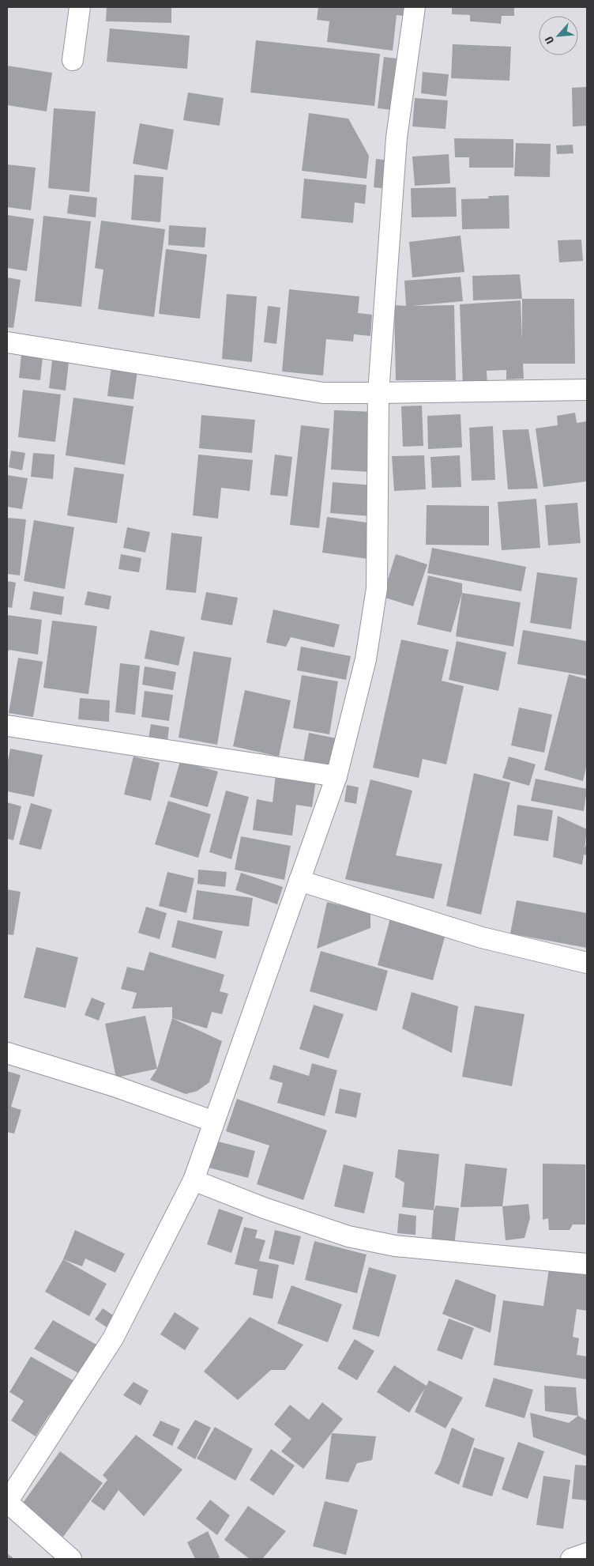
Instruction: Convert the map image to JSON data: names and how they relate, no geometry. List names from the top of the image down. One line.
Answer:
{"north":"bottom left"}
